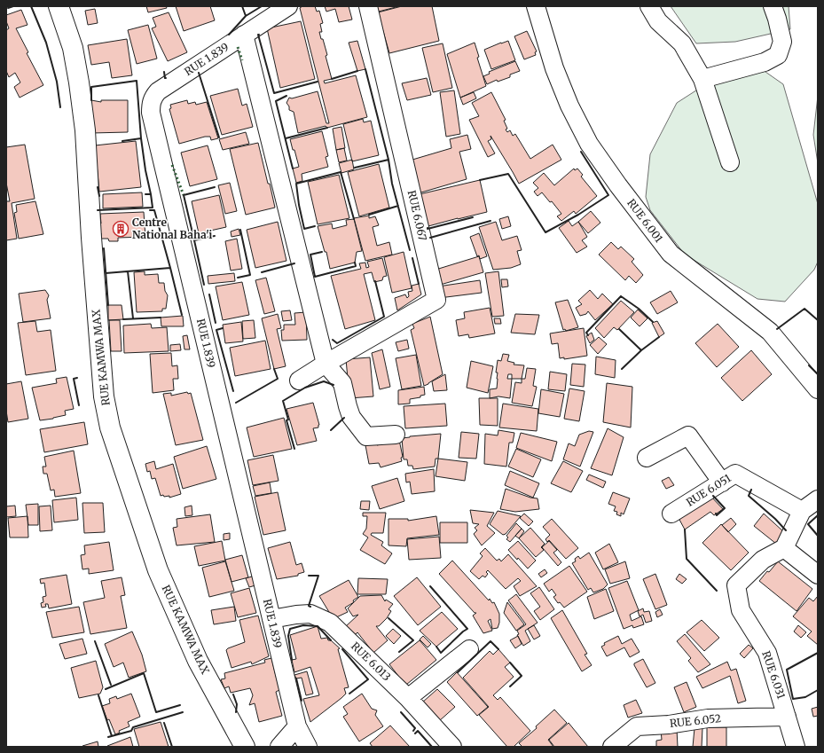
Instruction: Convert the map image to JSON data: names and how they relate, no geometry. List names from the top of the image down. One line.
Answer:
{"streets":{"main road":["RUE KAMWA MAX"],"street":["RUE 1.839","RUE 6.067","RUE 6.001","RUE 6.051","RUE 6.013","RUE 6.031","RUE 6.052"]},"crossings":[["RUE 1.839","RUE 6.013"],["RUE 6.031","RUE 6.052"]],"places":{"building":["Centre National Baha'i"]}}
